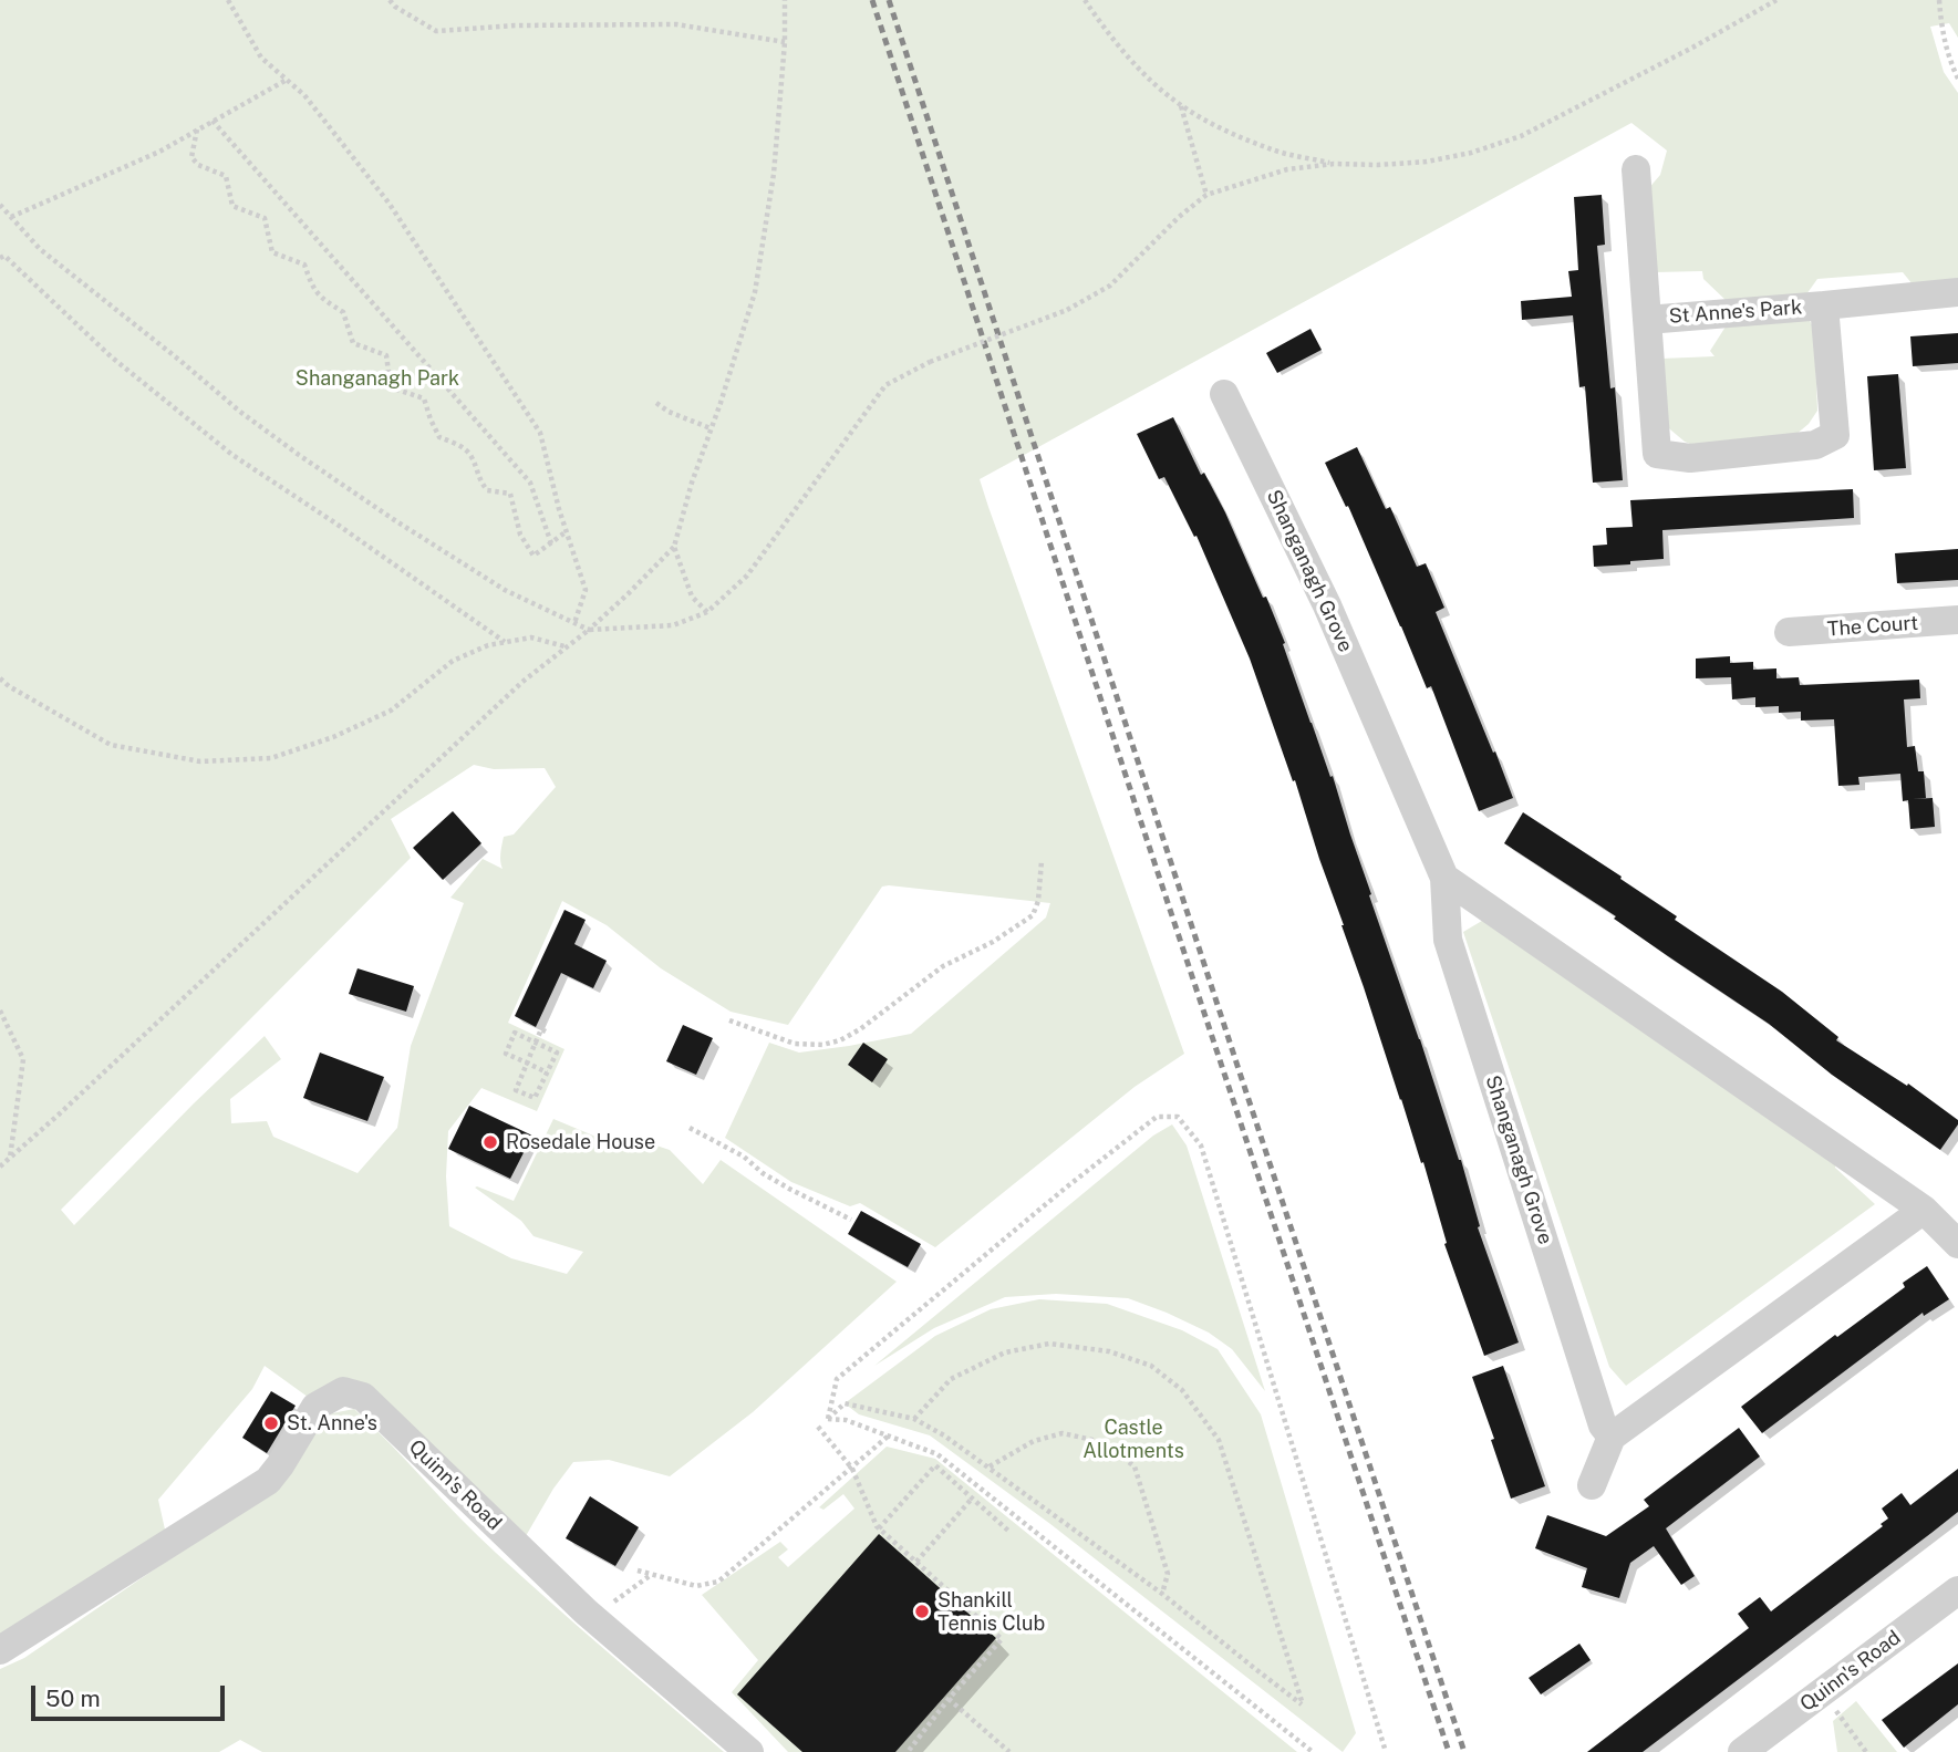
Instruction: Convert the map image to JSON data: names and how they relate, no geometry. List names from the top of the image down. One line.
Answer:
{"streets":{"street":["St Anne's Park","Shanganagh Grove","The Court","Quinn's Road"]},"parks":["Shanganagh Park","Castle Allotments"],"places":["Rosedale House","St. Anne's","Shankill Tennis Club"],"scale_bar":"50 m"}
